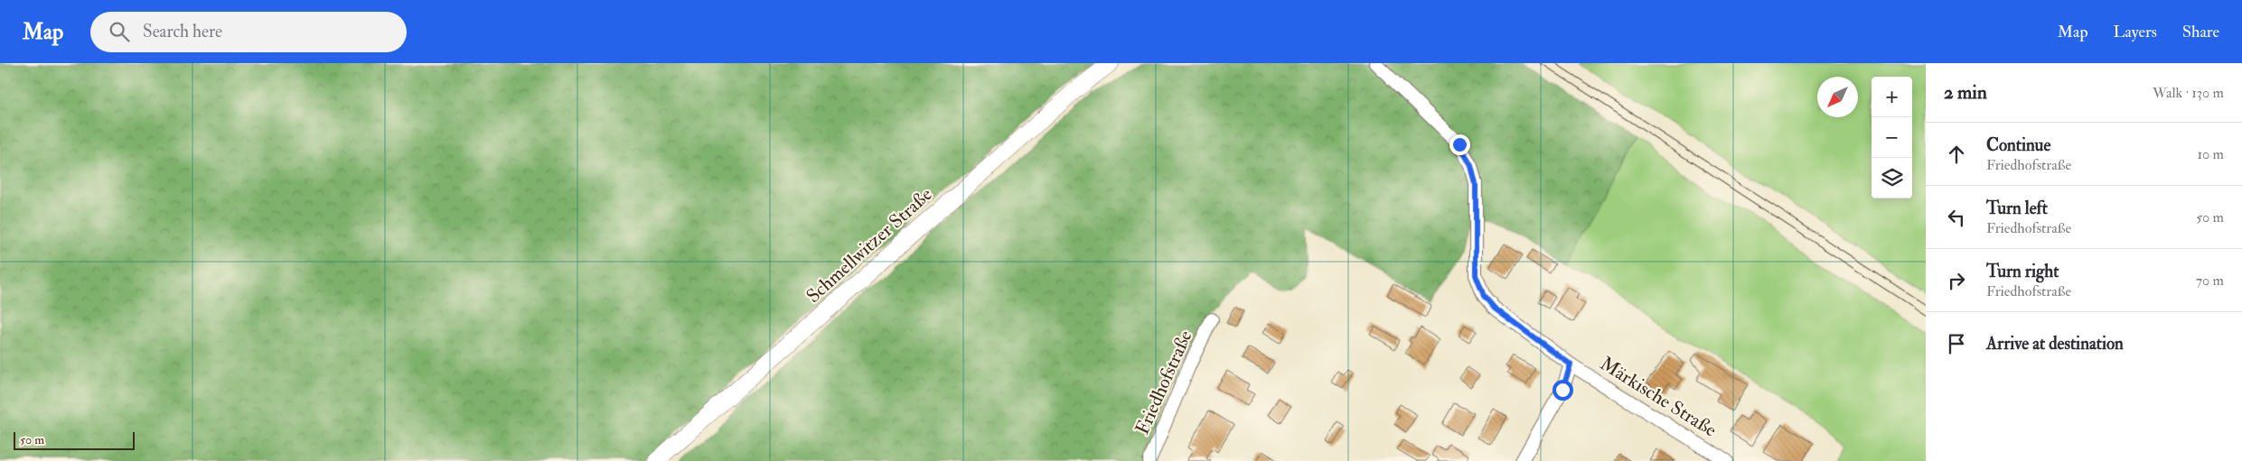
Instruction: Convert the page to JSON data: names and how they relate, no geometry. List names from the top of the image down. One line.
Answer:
{"streets":{"street":["Schmellwitzer Straße","Friedhofstraße","Märkische Straße"]},"scale_bar":"50 m","north":"bottom left","page":{"header":"Map","search":"Search here","nav":["Map","Layers","Share"],"heading":["2 min","Walk · 130 m"],"map_buttons":["+","−"],"list":[["Continue","Friedhofstraße","10 m"],["Turn left","Friedhofstraße","50 m"],["Turn right","Friedhofstraße","70 m"],"Arrive at destination"],"scale":"50 m"}}
